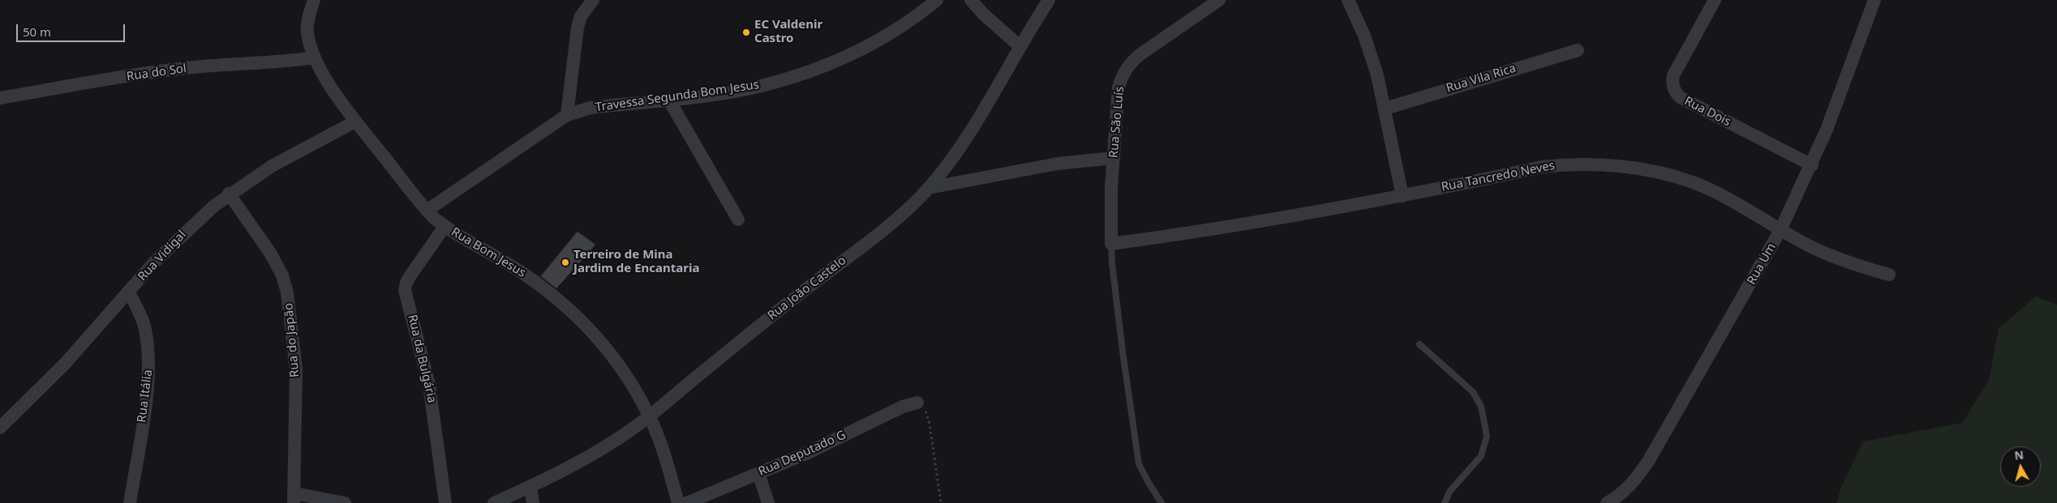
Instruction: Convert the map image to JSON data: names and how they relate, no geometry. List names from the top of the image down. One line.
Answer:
{"streets":{"street":["Rua do Sol","Rua Vila Rica","Travessa Segunda Bom Jesus","Rua Dois","Rua São Luís","Rua Tancredo Neves","Rua Bom Jesus","Rua Vidigal","Rua Um","Rua João Castelo","Rua do Japão","Rua da Bulgária","Rua Itália","Rua Deputado G"]},"crossings":[["Rua do Sol","Rua Bom Jesus"],["Travessa Segunda Bom Jesus","Rua Bom Jesus"],["Rua Dois","Rua Um"],["Rua São Luís","Rua Tancredo Neves"],["Rua Tancredo Neves","Rua Um"],["Rua Bom Jesus","Rua Vidigal"],["Rua Bom Jesus","Rua João Castelo"],["Rua Bom Jesus","Rua da Bulgária"],["Rua Vidigal","Rua do Japão"],["Rua Vidigal","Rua Itália"]],"places":["EC Valdenir Castro","Terreiro de Mina Jardim de Encantaria"],"scale_bar":"50 m","north":"top"}
